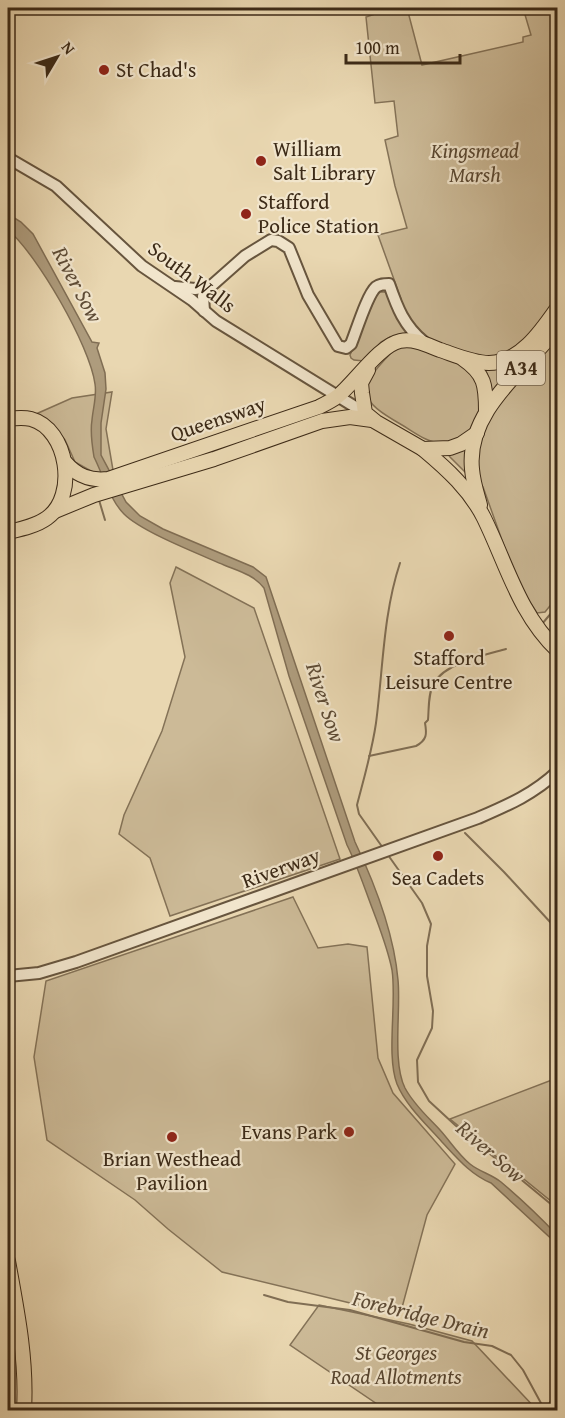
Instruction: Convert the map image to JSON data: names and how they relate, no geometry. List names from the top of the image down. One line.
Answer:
{"streets":{"highway":["A34","Queensway"],"street":["South Walls","Riverway"]},"crossings":[["South Walls","Queensway"]],"water":["River Sow","Forebridge Drain"],"parks":["Kingsmead Marsh","St Georges Road Allotments"],"places":["St Chad's","William Salt Library","Stafford Police Station","Stafford Leisure Centre","Sea Cadets","Evans Park","Brian Westhead Pavilion"],"scale_bar":"100 m","north":"top right"}
